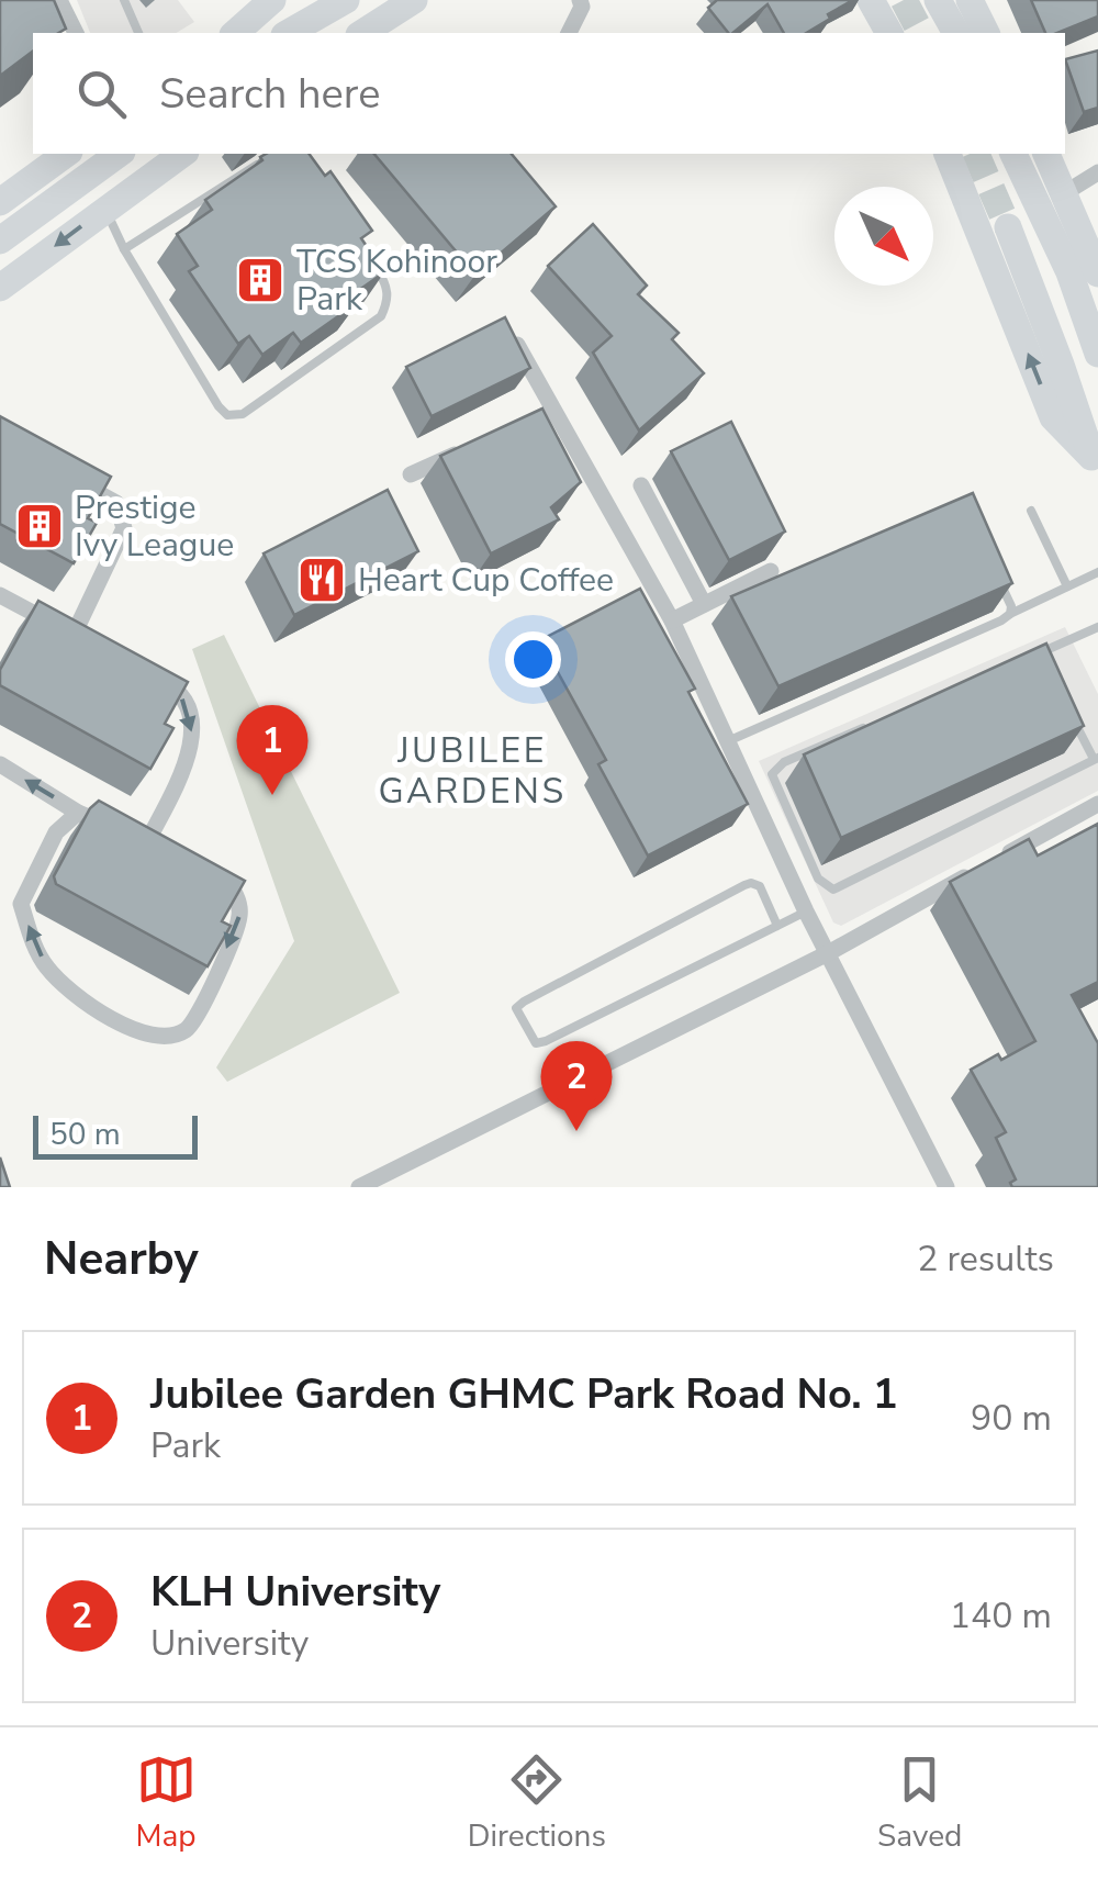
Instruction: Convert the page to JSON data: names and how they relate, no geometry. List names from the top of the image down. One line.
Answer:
{"districts":["JUBILEE GARDENS"],"places":{"building":["TCS Kohinoor Park","Prestige Ivy League"],"restaurant":["Heart Cup Coffee"]},"scale_bar":"50 m","north":"bottom right","page":{"search":"Search here","pins":["1","2"],"scale":"50 m","heading":["Nearby","2 results"],"list":[{"mark":"1","name":"Jubilee Garden GHMC Park Road No. 1","note":"Park","value":"90 m"},{"mark":"2","name":"KLH University","note":"University","value":"140 m"}],"nav":["Map","Directions","Saved"]}}
